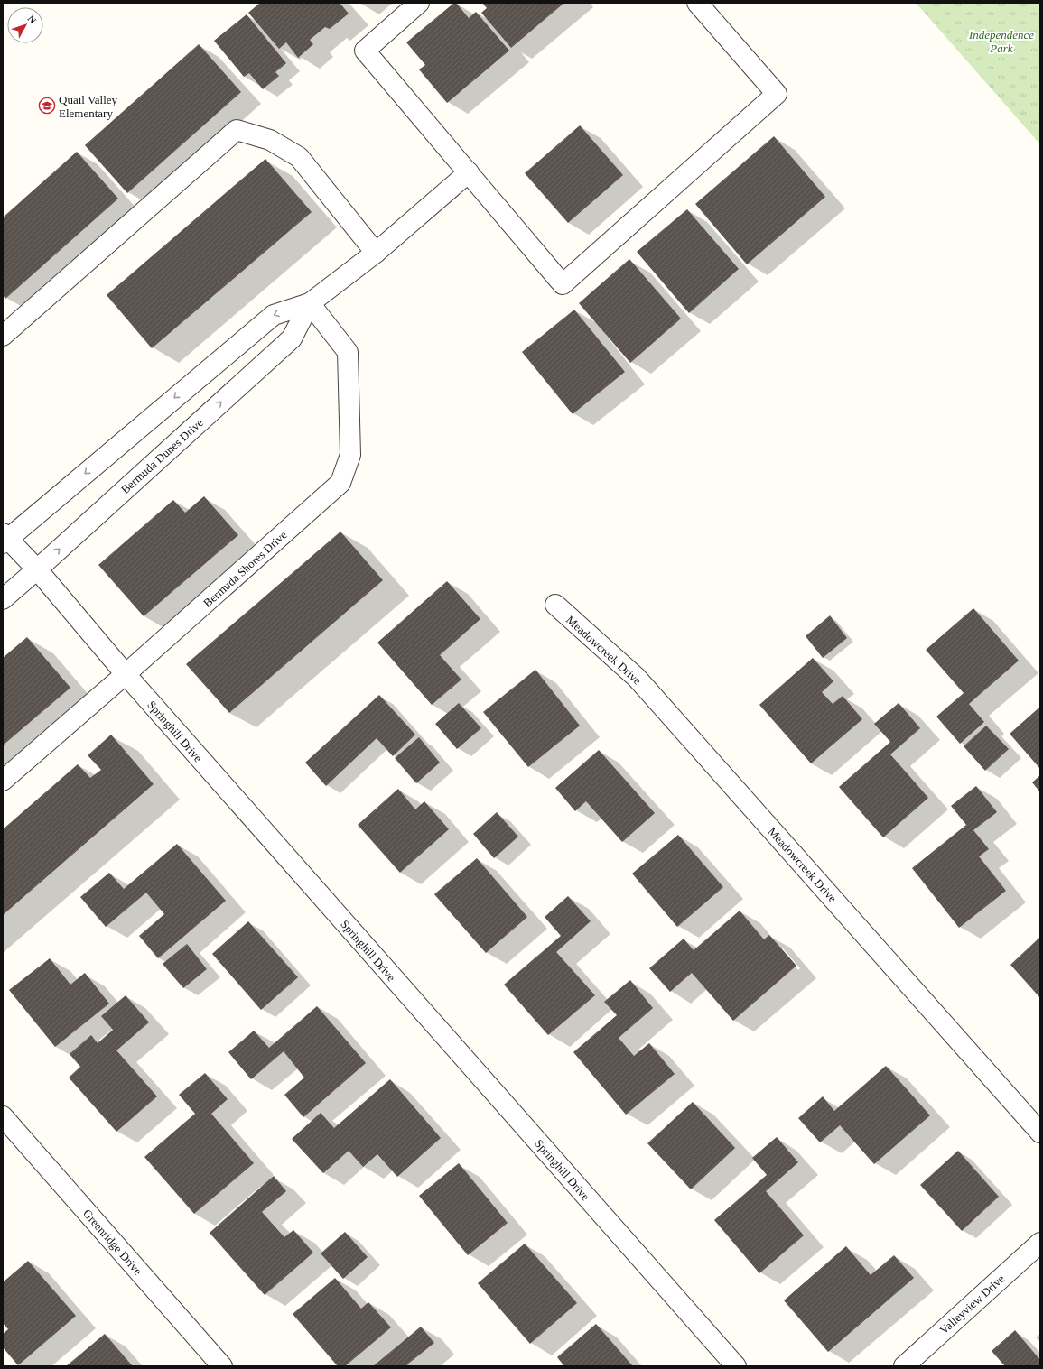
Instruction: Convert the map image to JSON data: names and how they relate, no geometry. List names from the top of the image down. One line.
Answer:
{"streets":{"street":["Bermuda Dunes Drive","Bermuda Shores Drive","Meadowcreek Drive","Springhill Drive","Greenridge Drive","Valleyview Drive"]},"crossings":[["Bermuda Dunes Drive","Bermuda Shores Drive"],["Bermuda Dunes Drive","Springhill Drive"],["Bermuda Shores Drive","Springhill Drive"]],"parks":["Independence Park"],"places":{"school or university":["Quail Valley Elementary"]},"north":"top right"}
